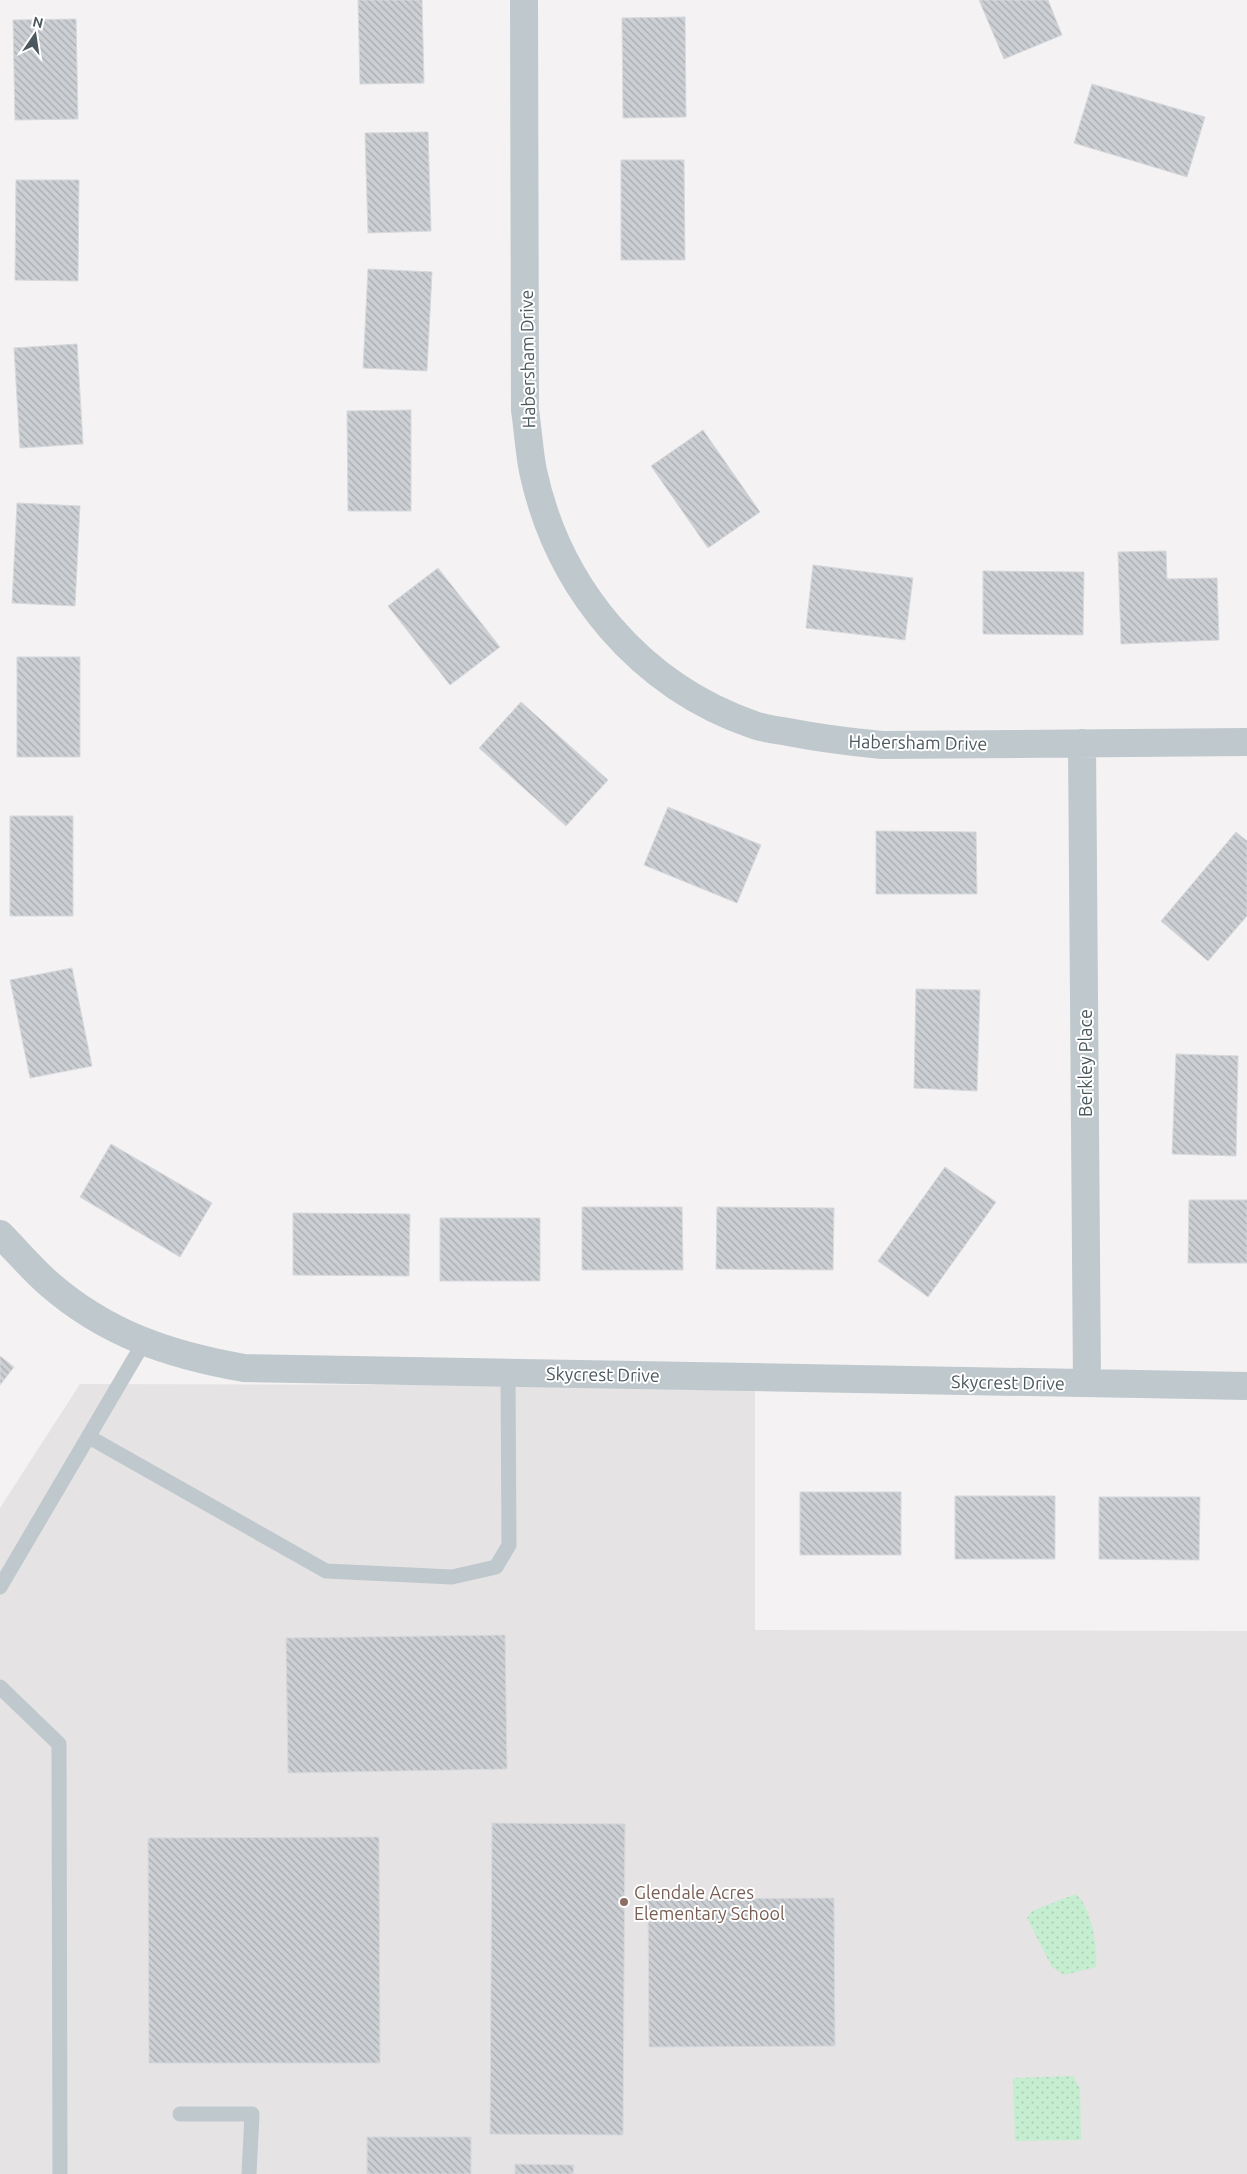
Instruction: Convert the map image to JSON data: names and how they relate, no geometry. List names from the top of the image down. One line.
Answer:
{"streets":{"street":["Habersham Drive","Berkley Place","Skycrest Drive"]},"crossings":[["Habersham Drive","Berkley Place"],["Berkley Place","Skycrest Drive"]],"places":["Glendale Acres Elementary School"],"north":"top"}
